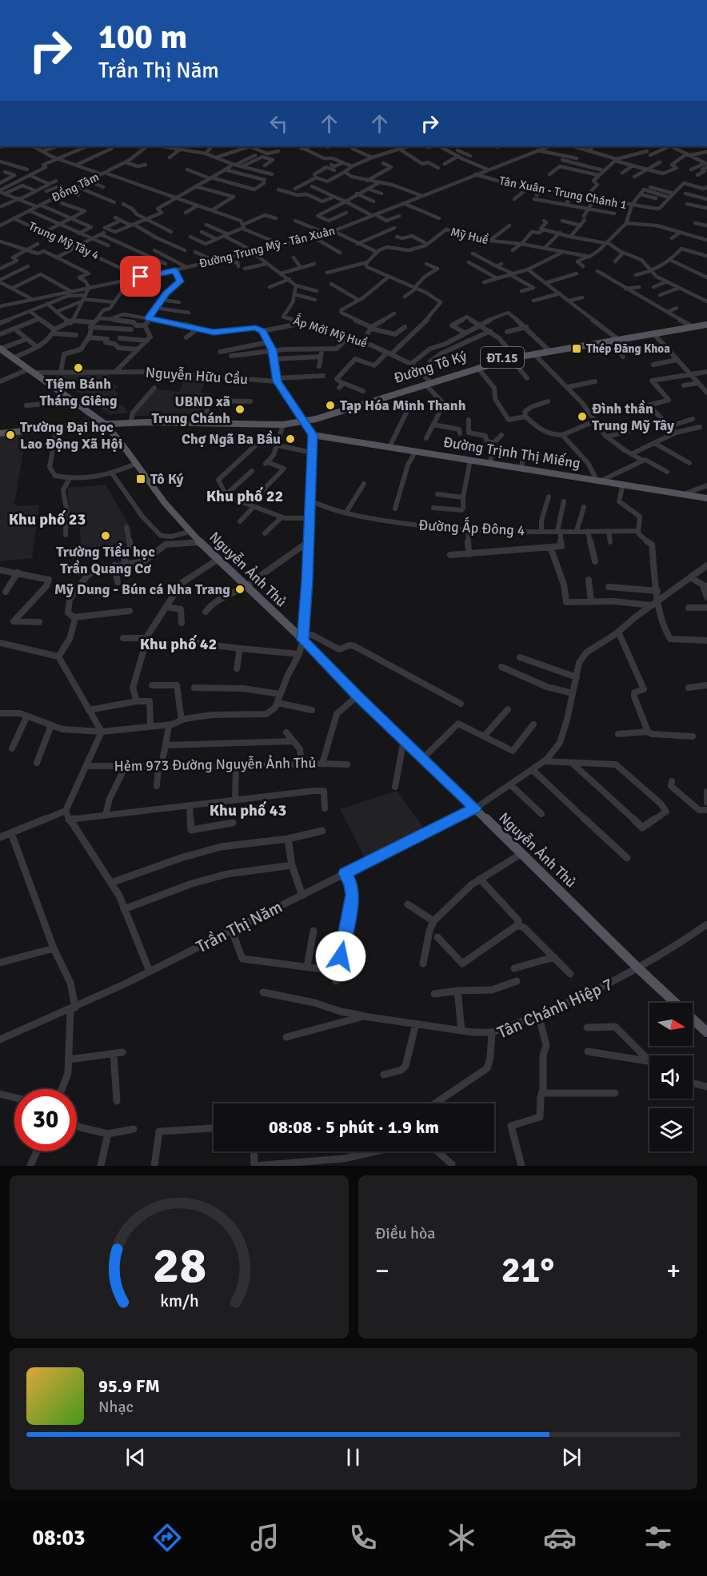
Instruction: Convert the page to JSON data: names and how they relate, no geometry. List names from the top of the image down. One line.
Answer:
{"streets":{"main road":["ĐT.15","Đường Tô Ký","Đường Trịnh Thị Miếng","Nguyễn Ảnh Thủ"],"street":["Đồng Tâm","Tân Xuân - Trung Chánh 1","Mỹ Huề","Trung Mỹ Tây 4","Đường Trung Mỹ - Tân Xuân","Ấp Mới Mỹ Huề","Nguyễn Hữu Cầu","Đường Ấp Đông 4","Hẻm 973 Đường Nguyễn Ảnh Thủ","Trần Thị Năm","Tân Chánh Hiệp 7"]},"crossings":[["Đồng Tâm","Trung Mỹ Tây 4"],["Tân Xuân - Trung Chánh 1","Đường Trung Mỹ - Tân Xuân"],["Trung Mỹ Tây 4","Đường Trung Mỹ - Tân Xuân"],["Ấp Mới Mỹ Huề","Đường Tô Ký"],["Đường Tô Ký","Nguyễn Ảnh Thủ"],["Nguyễn Hữu Cầu","Nguyễn Ảnh Thủ"],["Nguyễn Ảnh Thủ","Hẻm 973 Đường Nguyễn Ảnh Thủ"],["Nguyễn Ảnh Thủ","Trần Thị Năm"],["Nguyễn Ảnh Thủ","Tân Chánh Hiệp 7"]],"districts":["Khu phố 22","Khu phố 23","Khu phố 42","Khu phố 43"],"places":{"transit":["Thép Đăng Khoa","Tô Ký"],"other":["Tiệm Bánh Tháng Giêng","Tạp Hóa Minh Thanh","UBND xã Trung Chánh","Đình thần Trung Mỹ Tây","Trường Đại học Lao Động Xã Hội","Chợ Ngã Ba Bầu","Trường Tiểu học Trần Quang Cơ","Mỹ Dung - Bún cá Nha Trang"]},"north":"right","page":{"turn":["100 m","Trần Thị Năm"],"limit":"30","trip":"08:08 · 5 phút · 1.9 km","tile":"Điều hòa","heat":["−","21°","+"],"song":["95.9 FM","Nhạc"],"tabs":"08:03","gauge":["28","km/h"]}}
